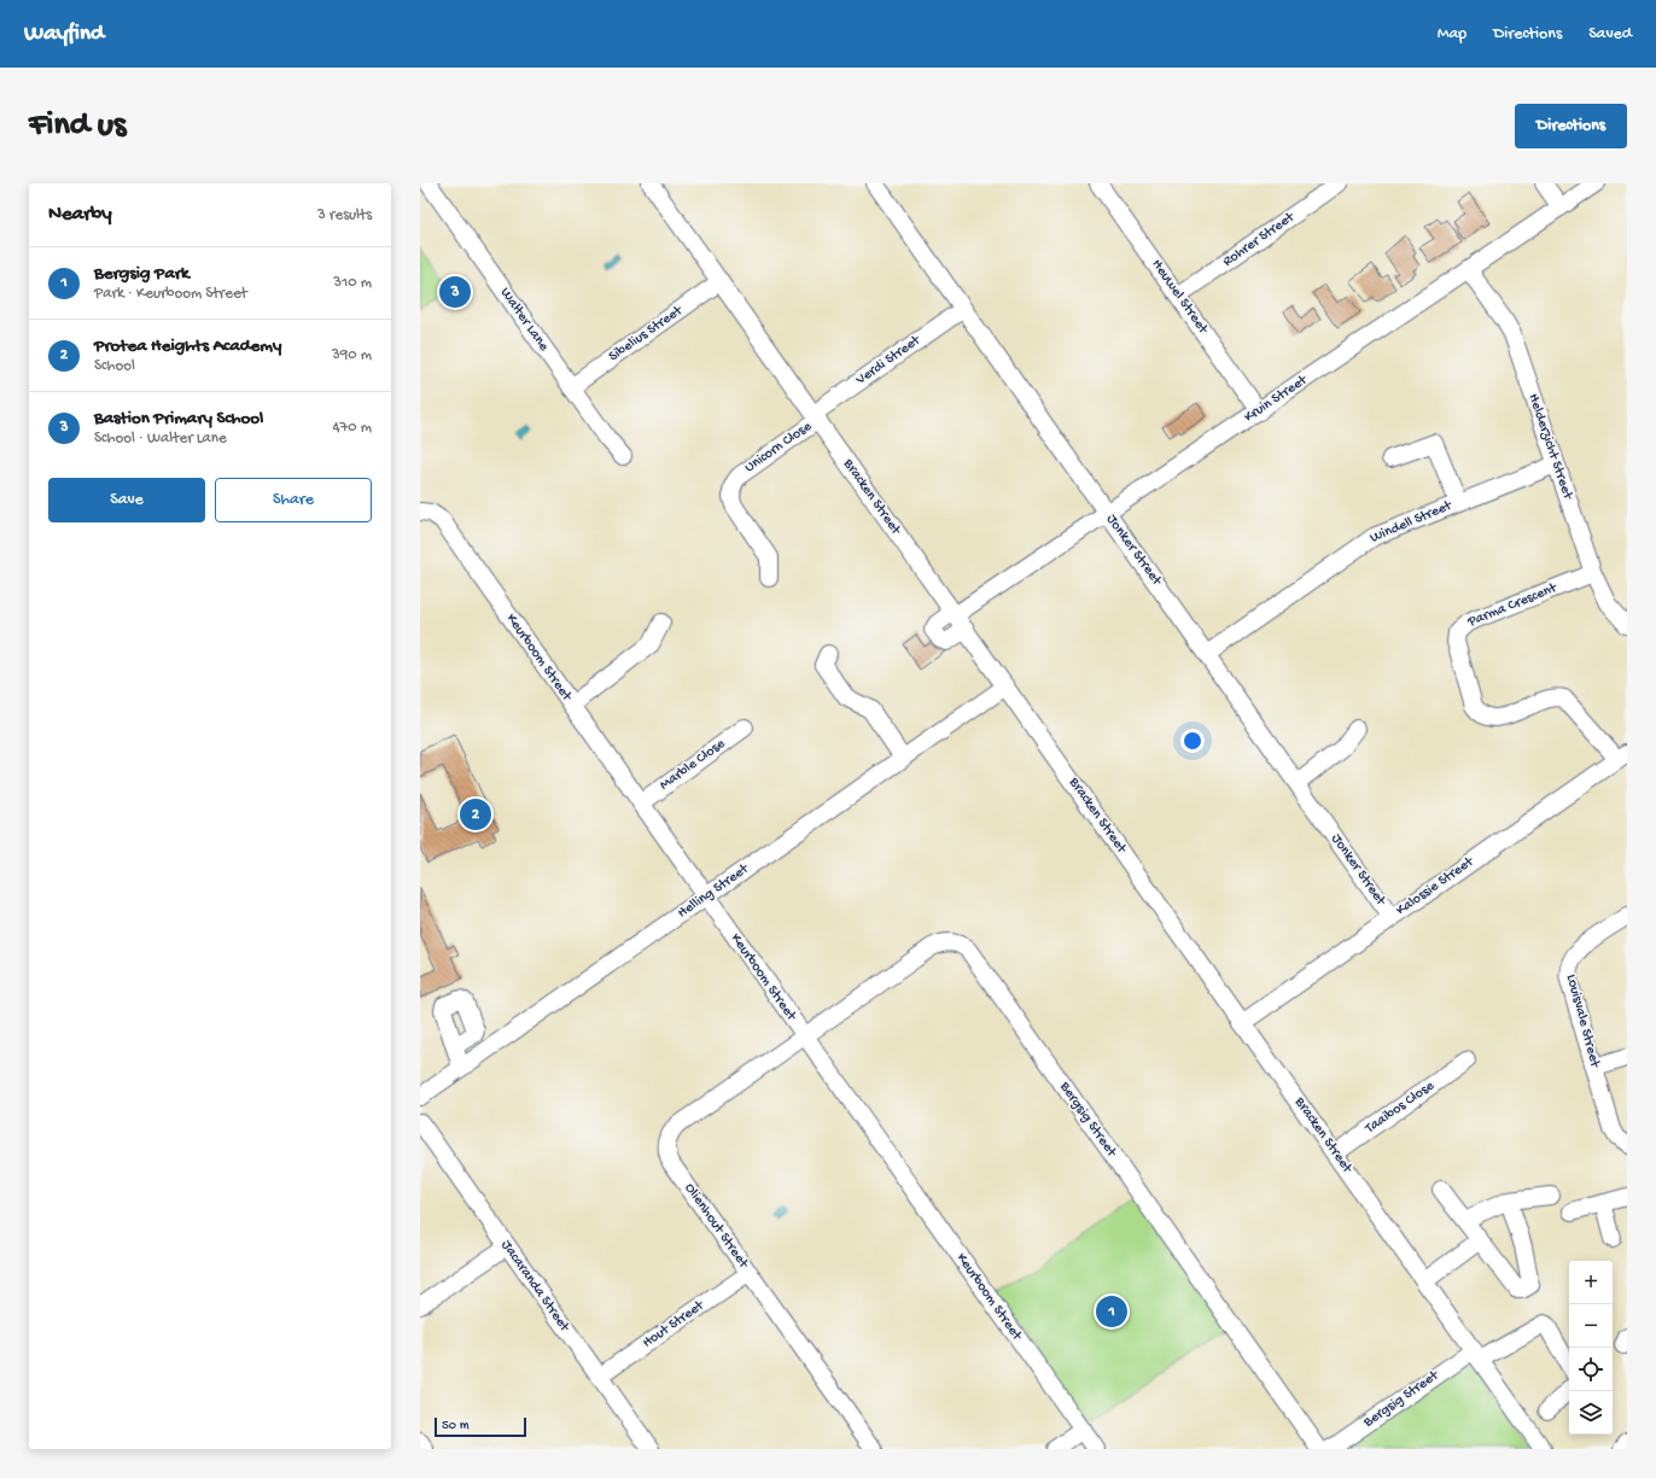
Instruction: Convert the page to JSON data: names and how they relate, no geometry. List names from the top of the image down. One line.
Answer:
{"streets":{"street":["Rohrer Street","Heuwel Street","Walter Lane","Sibelius Street","Verdi Street","Kruin Street","Helderzicht Street","Unicorn Close","Bracken Street","Windell Street","Jonker Street","Parma Crescent","Keurboom Street","Marble Close","Kalossie Street","Helling Street","Louisvale Street","Taaibos Close","Bergsig Street","Olienhout Street","Jacaranda Street","Hout Street"]},"crossings":[["Rohrer Street","Heuwel Street"],["Heuwel Street","Kruin Street"],["Walter Lane","Sibelius Street"],["Sibelius Street","Bracken Street"],["Verdi Street","Unicorn Close"],["Verdi Street","Bracken Street"],["Verdi Street","Jonker Street"],["Kruin Street","Helderzicht Street"],["Kruin Street","Bracken Street"],["Kruin Street","Jonker Street"],["Helderzicht Street","Windell Street"],["Helderzicht Street","Parma Crescent"],["Unicorn Close","Bracken Street"],["Bracken Street","Kalossie Street"],["Bracken Street","Helling Street"],["Bracken Street","Taaibos Close"],["Bracken Street","Bergsig Street"],["Windell Street","Jonker Street"],["Jonker Street","Kalossie Street"],["Parma Crescent","Kalossie Street"],["Keurboom Street","Marble Close"],["Keurboom Street","Helling Street"],["Keurboom Street","Bergsig Street"],["Keurboom Street","Olienhout Street"],["Bergsig Street","Olienhout Street"],["Olienhout Street","Hout Street"],["Jacaranda Street","Hout Street"]],"scale_bar":"50 m","page":{"header":"Wayfind","nav":["Map","Directions","Saved"],"buttons":["Directions",["Save","Share"]],"title":"Find us","heading":["Nearby","3 results"],"list":[{"mark":"1","name":"Bergsig Park","note":"Park · Keurboom Street","value":"310 m"},{"mark":"2","name":"Protea Heights Academy","note":"School","value":"390 m"},{"mark":"3","name":"Bastion Primary School","note":"School · Walter Lane","value":"470 m"}],"pins":["3","2","1"],"map_buttons":["+","−"],"scale":"50 m"}}
